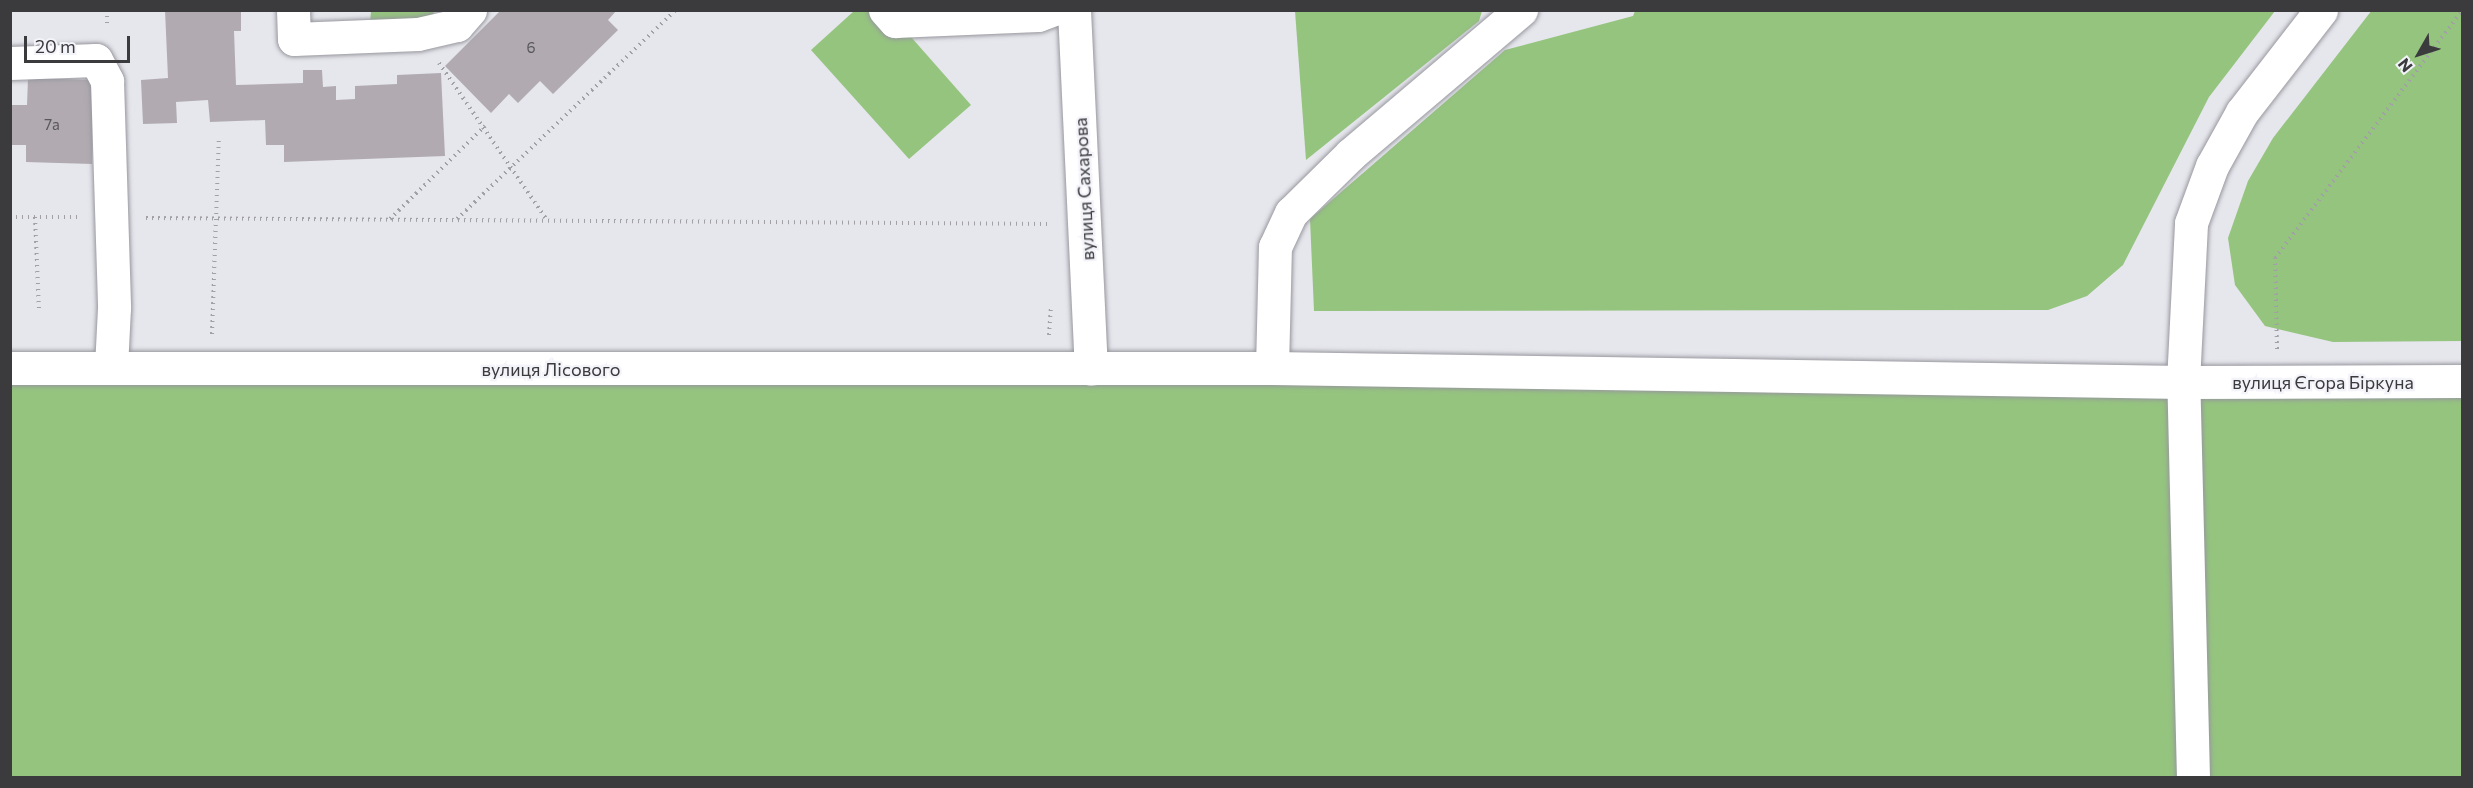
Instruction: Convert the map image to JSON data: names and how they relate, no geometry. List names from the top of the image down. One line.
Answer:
{"streets":{"street":["вулиця Сахарова","вулиця Лісового","вулиця Єгора Біркуна"]},"crossings":[["вулиця Сахарова","вулиця Лісового"],["вулиця Лісового","вулиця Єгора Біркуна"]],"house_numbers":["6","7а"],"scale_bar":"20 m","north":"bottom left"}
